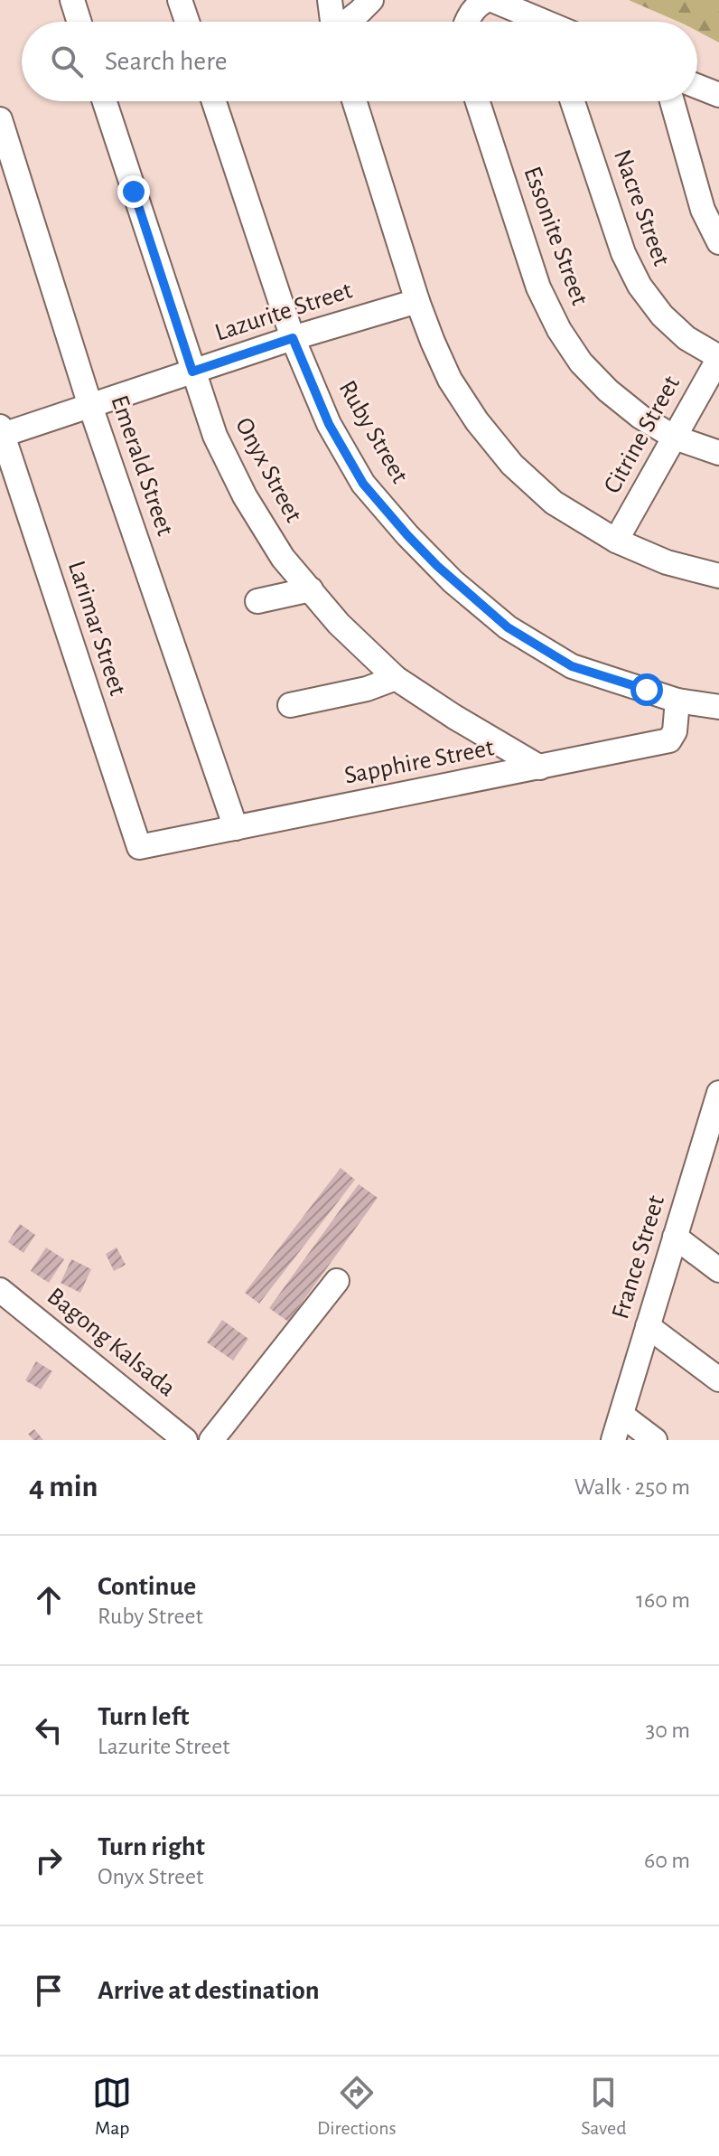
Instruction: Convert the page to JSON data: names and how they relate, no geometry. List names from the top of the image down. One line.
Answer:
{"streets":{"street":["Nacre Street","Essonite Street","Lazurite Street","Ruby Street","Citrine Street","Emerald Street","Onyx Street","Larimar Street","Sapphire Street","France Street","Bagong Kalsada"]},"crossings":[["Nacre Street","Citrine Street"],["Essonite Street","Citrine Street"],["Lazurite Street","Ruby Street"],["Lazurite Street","Emerald Street"],["Lazurite Street","Onyx Street"],["Lazurite Street","Larimar Street"],["Ruby Street","Sapphire Street"],["Emerald Street","Sapphire Street"],["Onyx Street","Sapphire Street"],["Larimar Street","Sapphire Street"]],"page":{"search":"Search here","heading":["4 min","Walk · 250 m"],"list":[["Continue","Ruby Street","160 m"],["Turn left","Lazurite Street","30 m"],["Turn right","Onyx Street","60 m"],"Arrive at destination"],"nav":["Map","Directions","Saved"]}}
